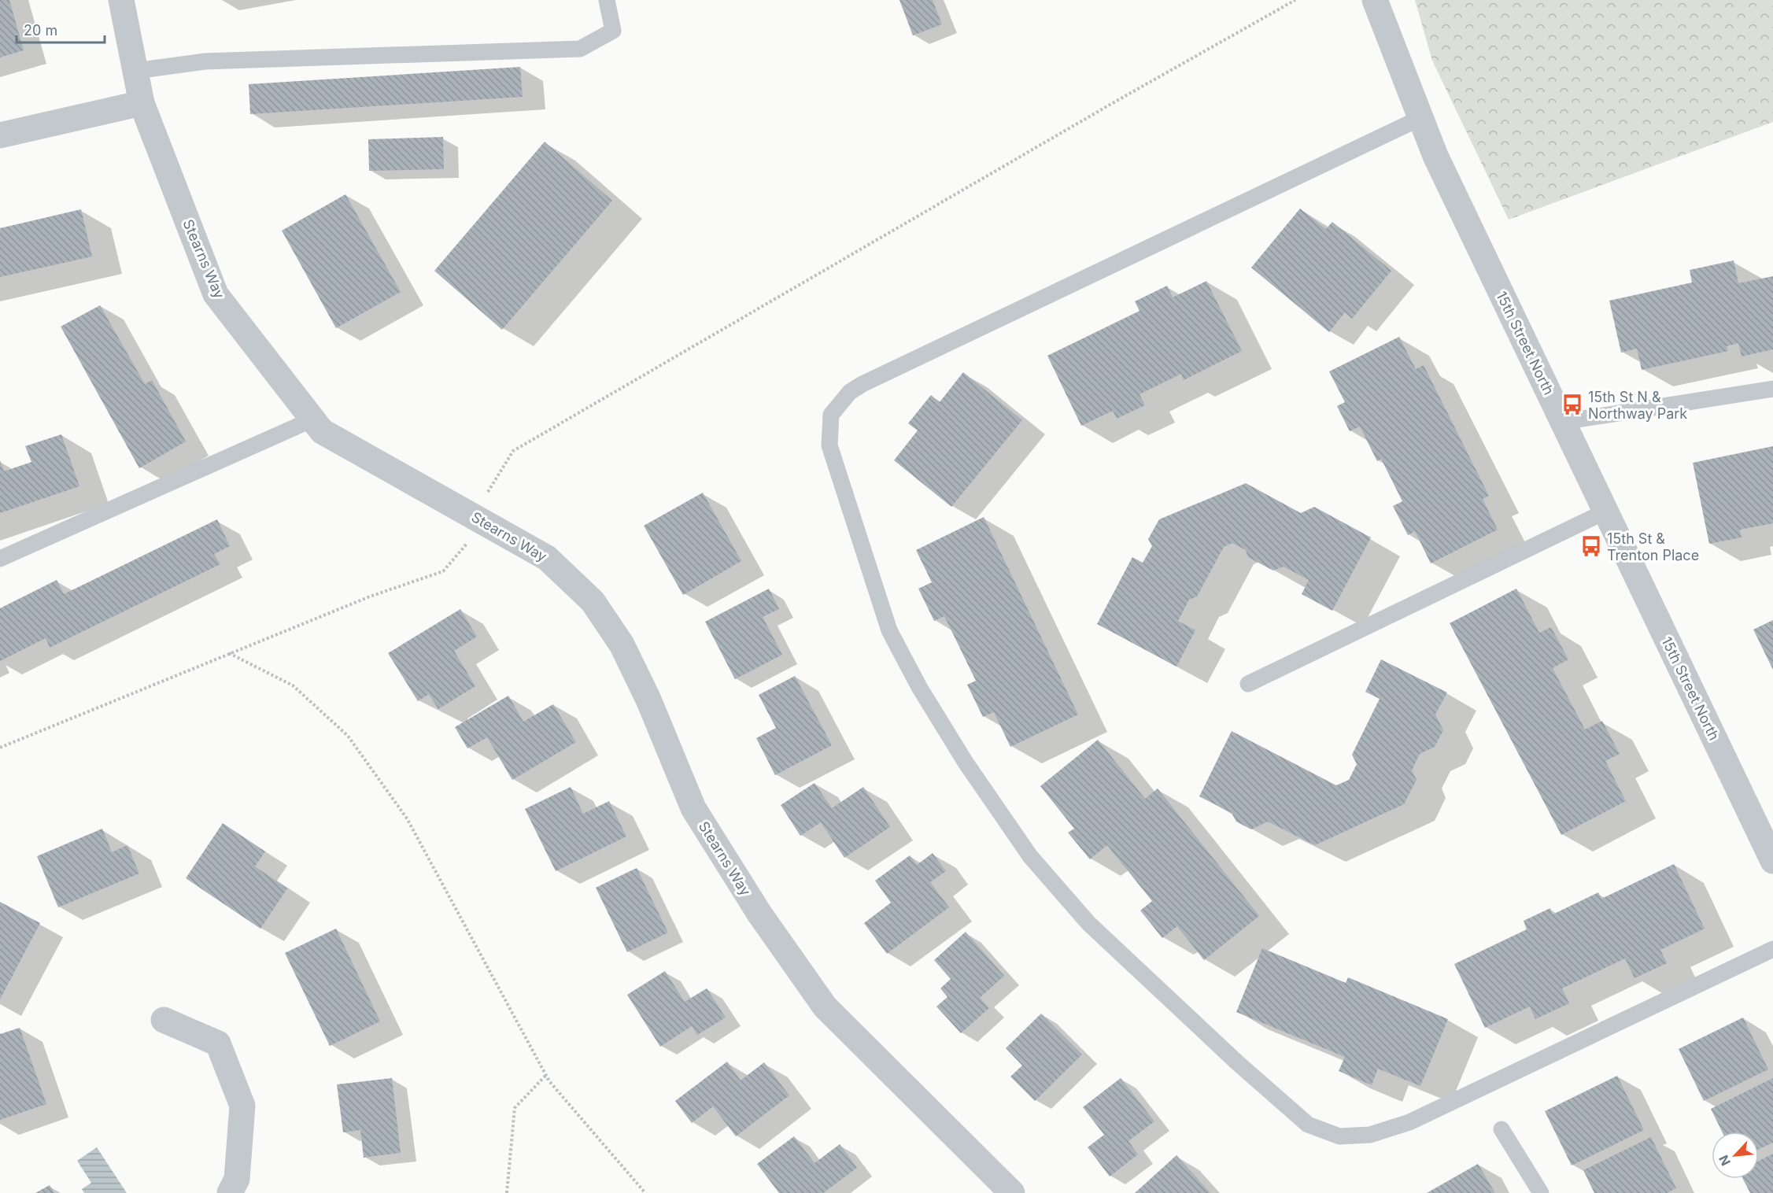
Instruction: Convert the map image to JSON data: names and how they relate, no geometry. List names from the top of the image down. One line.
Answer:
{"streets":{"street":["Stearns Way","15th Street North"]},"places":{"bus stop":["15th St N & Northway Park","15th St & Trenton Place"]},"scale_bar":"20 m","north":"bottom left"}
